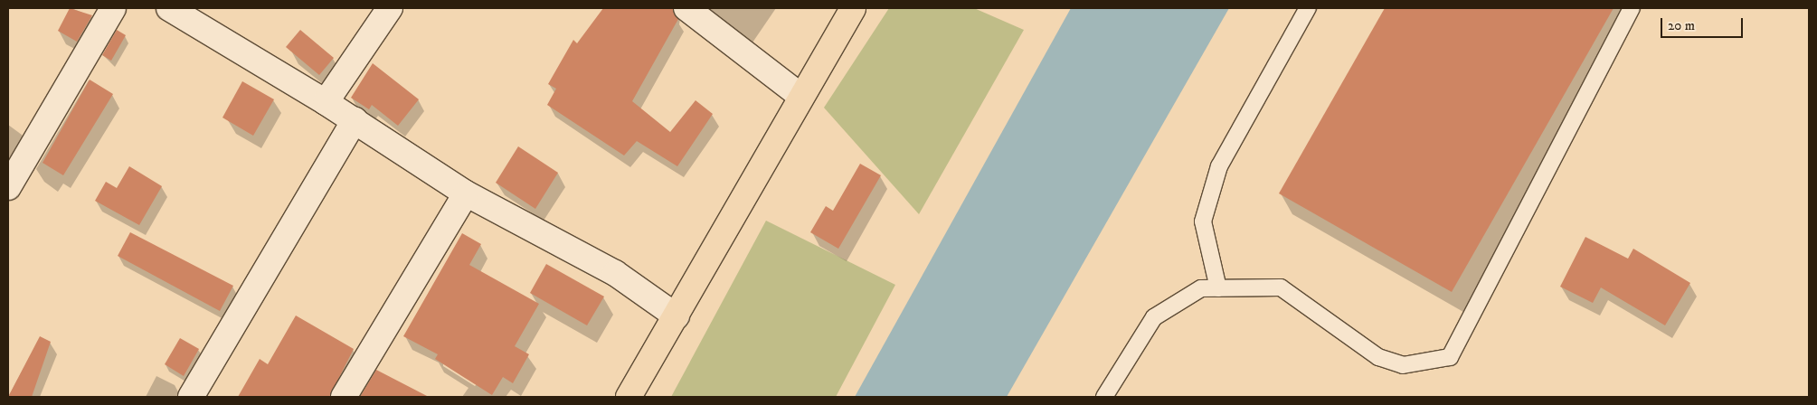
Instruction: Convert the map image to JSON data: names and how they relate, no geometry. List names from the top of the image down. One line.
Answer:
{"scale_bar":"20 m"}
